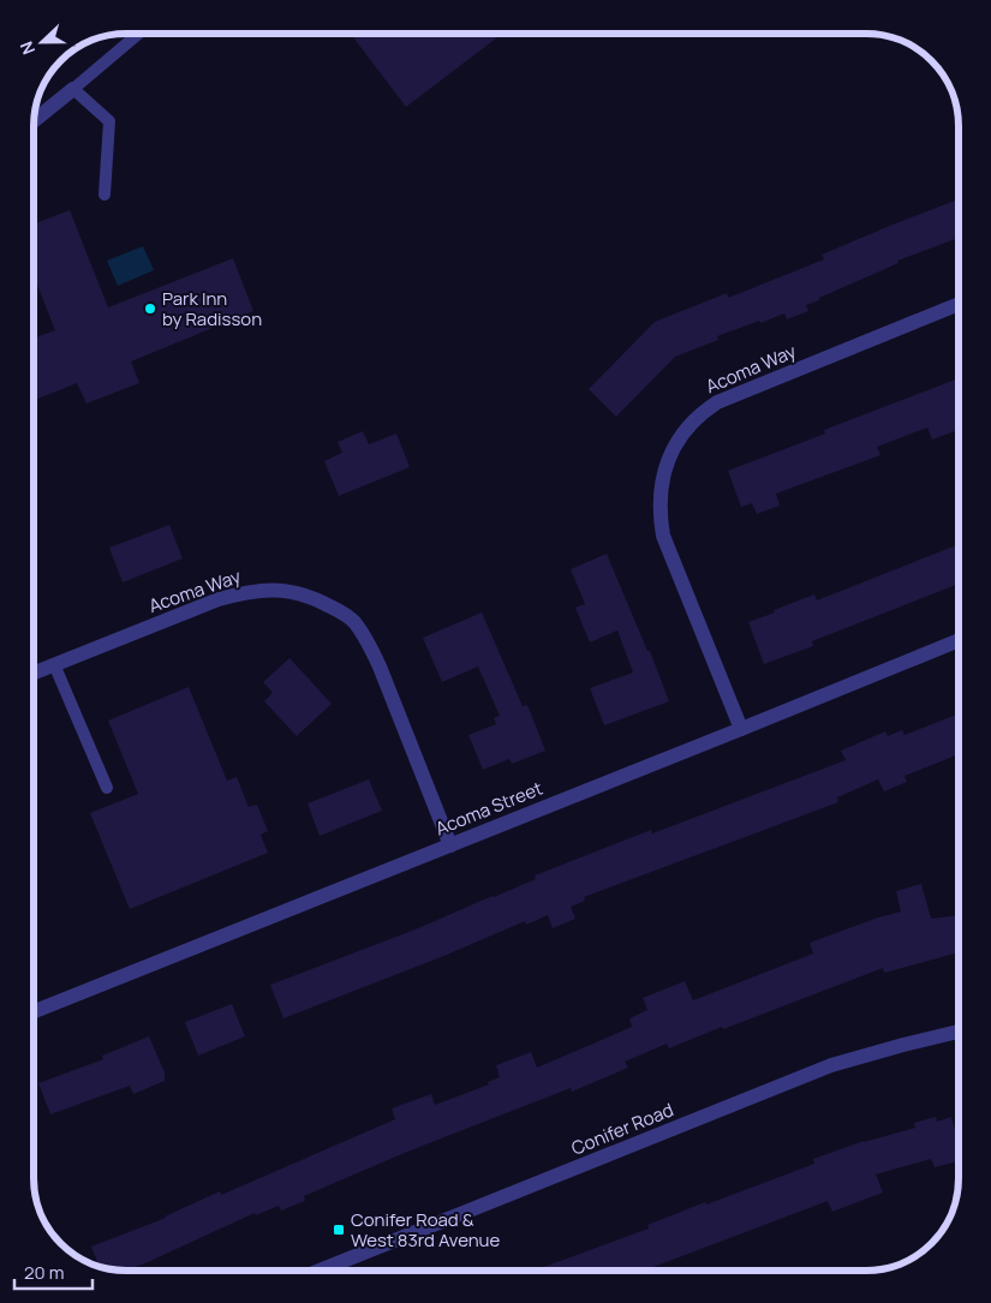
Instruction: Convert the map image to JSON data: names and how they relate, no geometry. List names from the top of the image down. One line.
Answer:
{"streets":{"street":["Acoma Way","Acoma Street","Conifer Road"]},"crossings":[["Acoma Way","Acoma Street"]],"places":{"other":["Park Inn by Radisson"],"transit":["Conifer Road & West 83rd Avenue"]},"scale_bar":"20 m","north":"left"}
